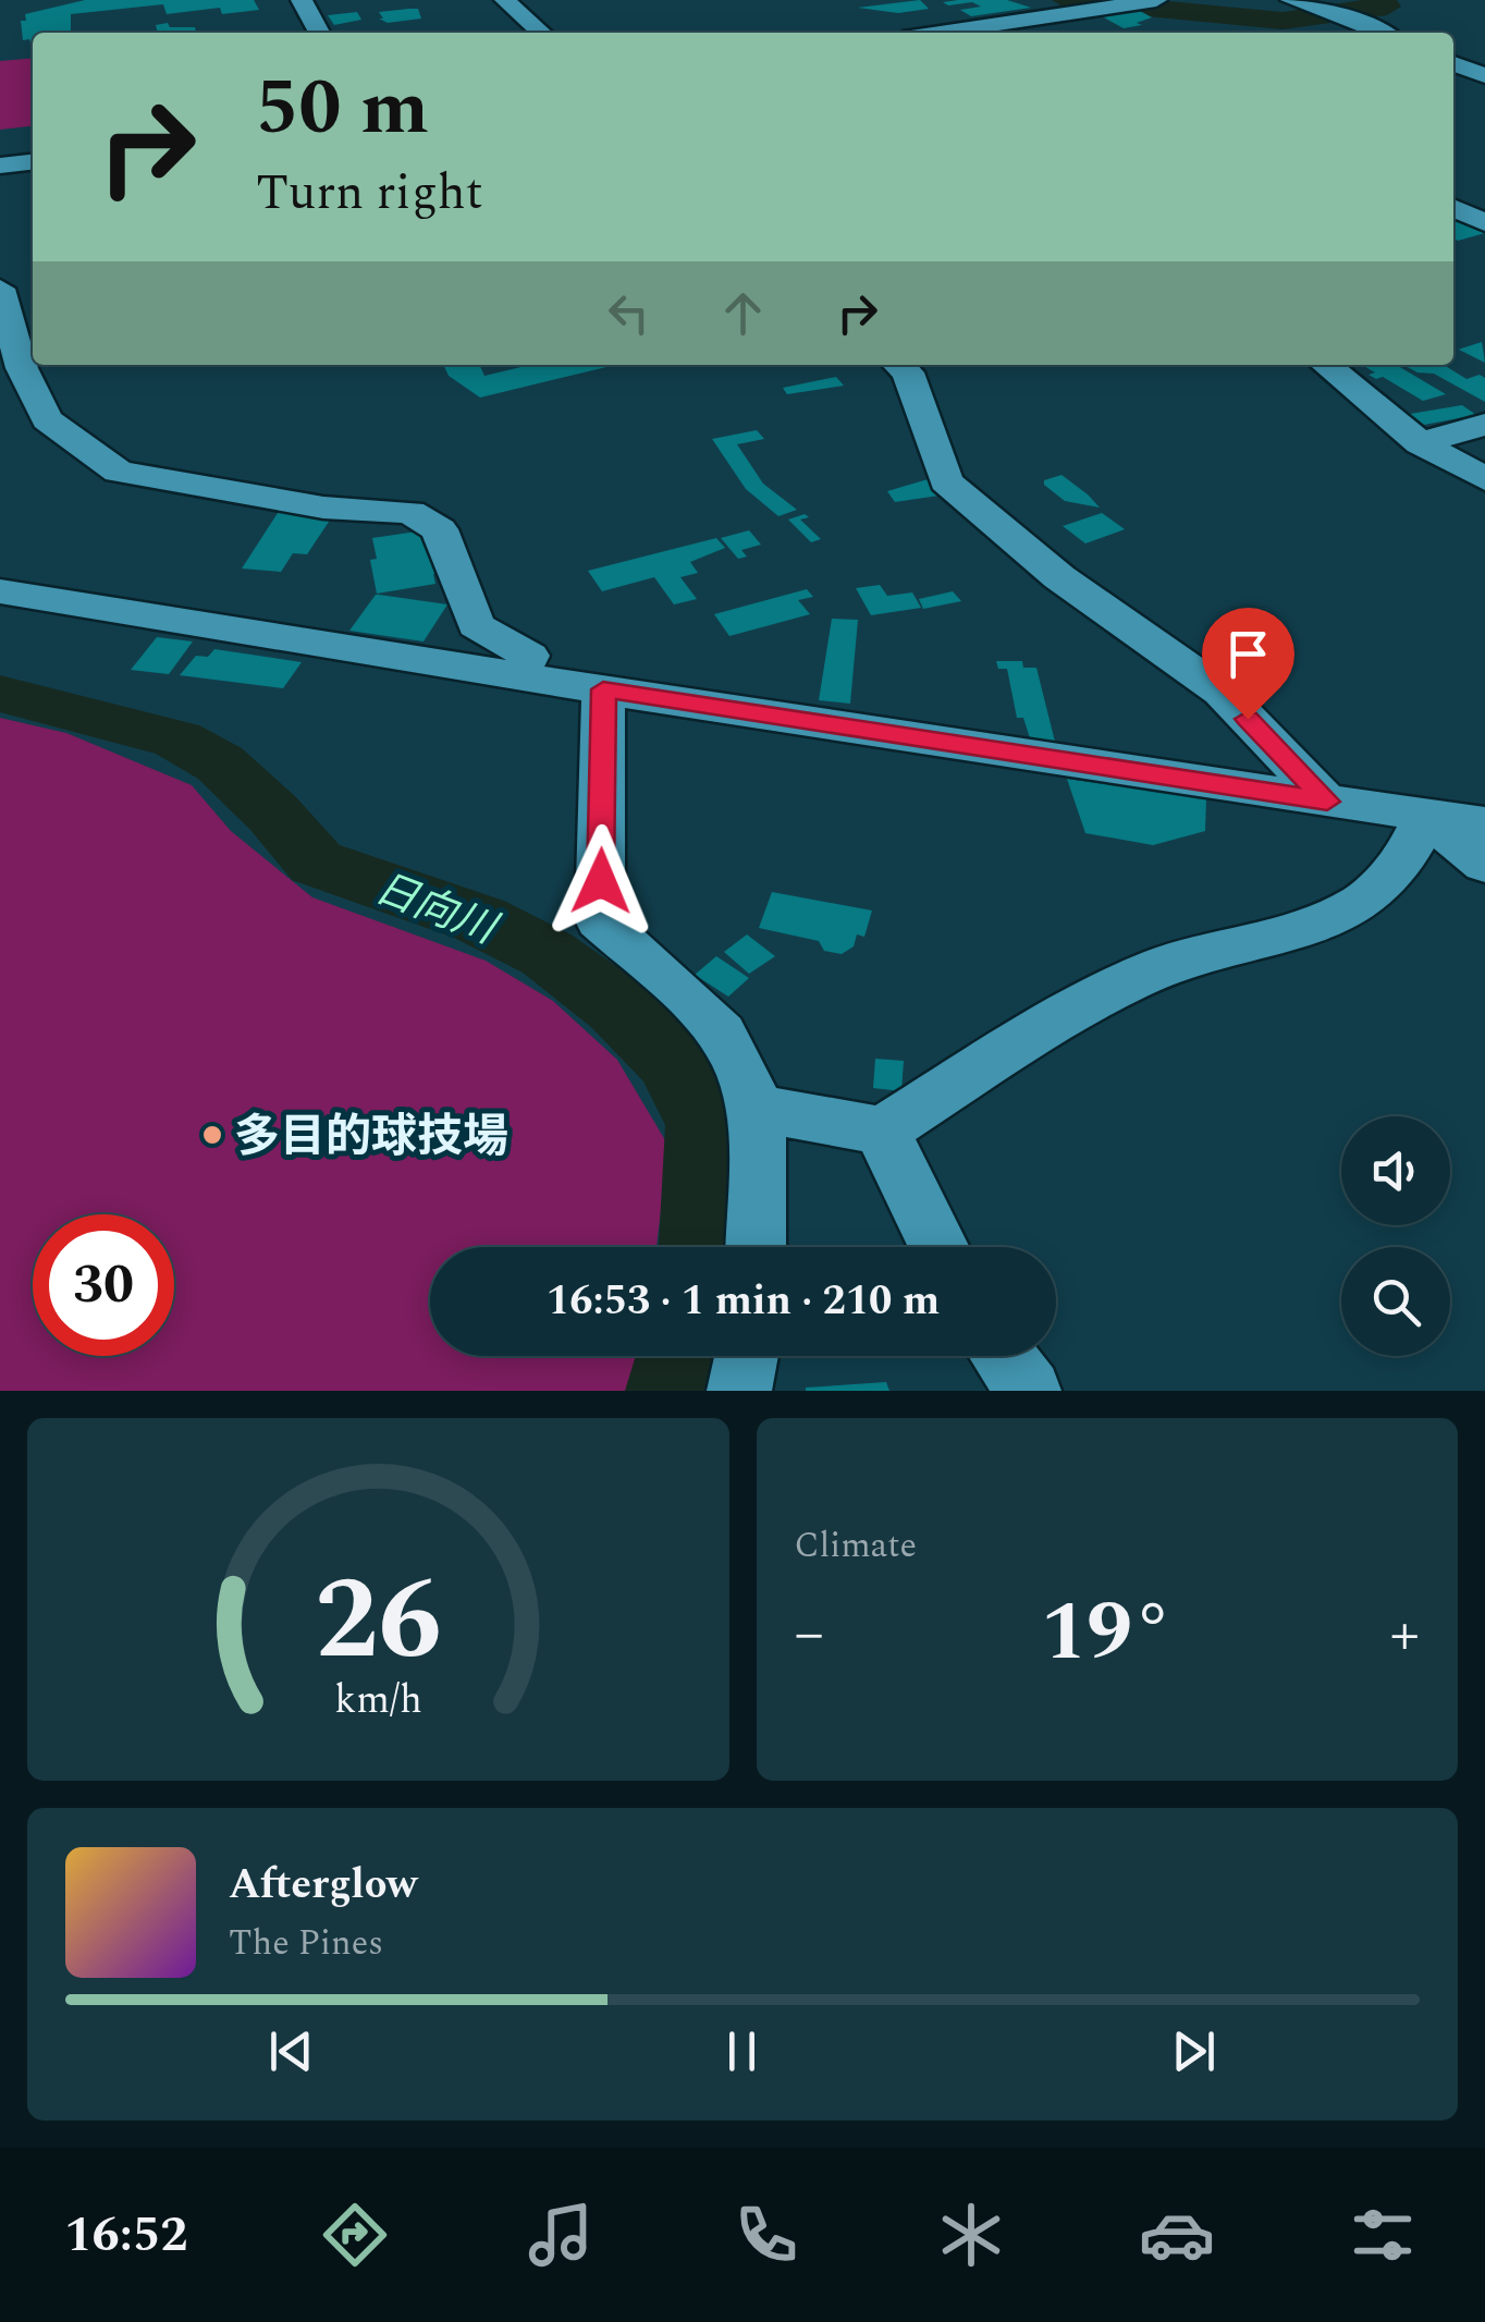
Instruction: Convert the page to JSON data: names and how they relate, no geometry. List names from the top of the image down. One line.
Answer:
{"water":["日向川"],"places":["多目的球技場"],"page":{"turn":["50 m","Turn right"],"limit":"30","trip":"16:53 · 1 min · 210 m","tile":"Climate","heat":["−","19°","+"],"song":["Afterglow","The Pines"],"tabs":"16:52","gauge":["26","km/h"]}}
